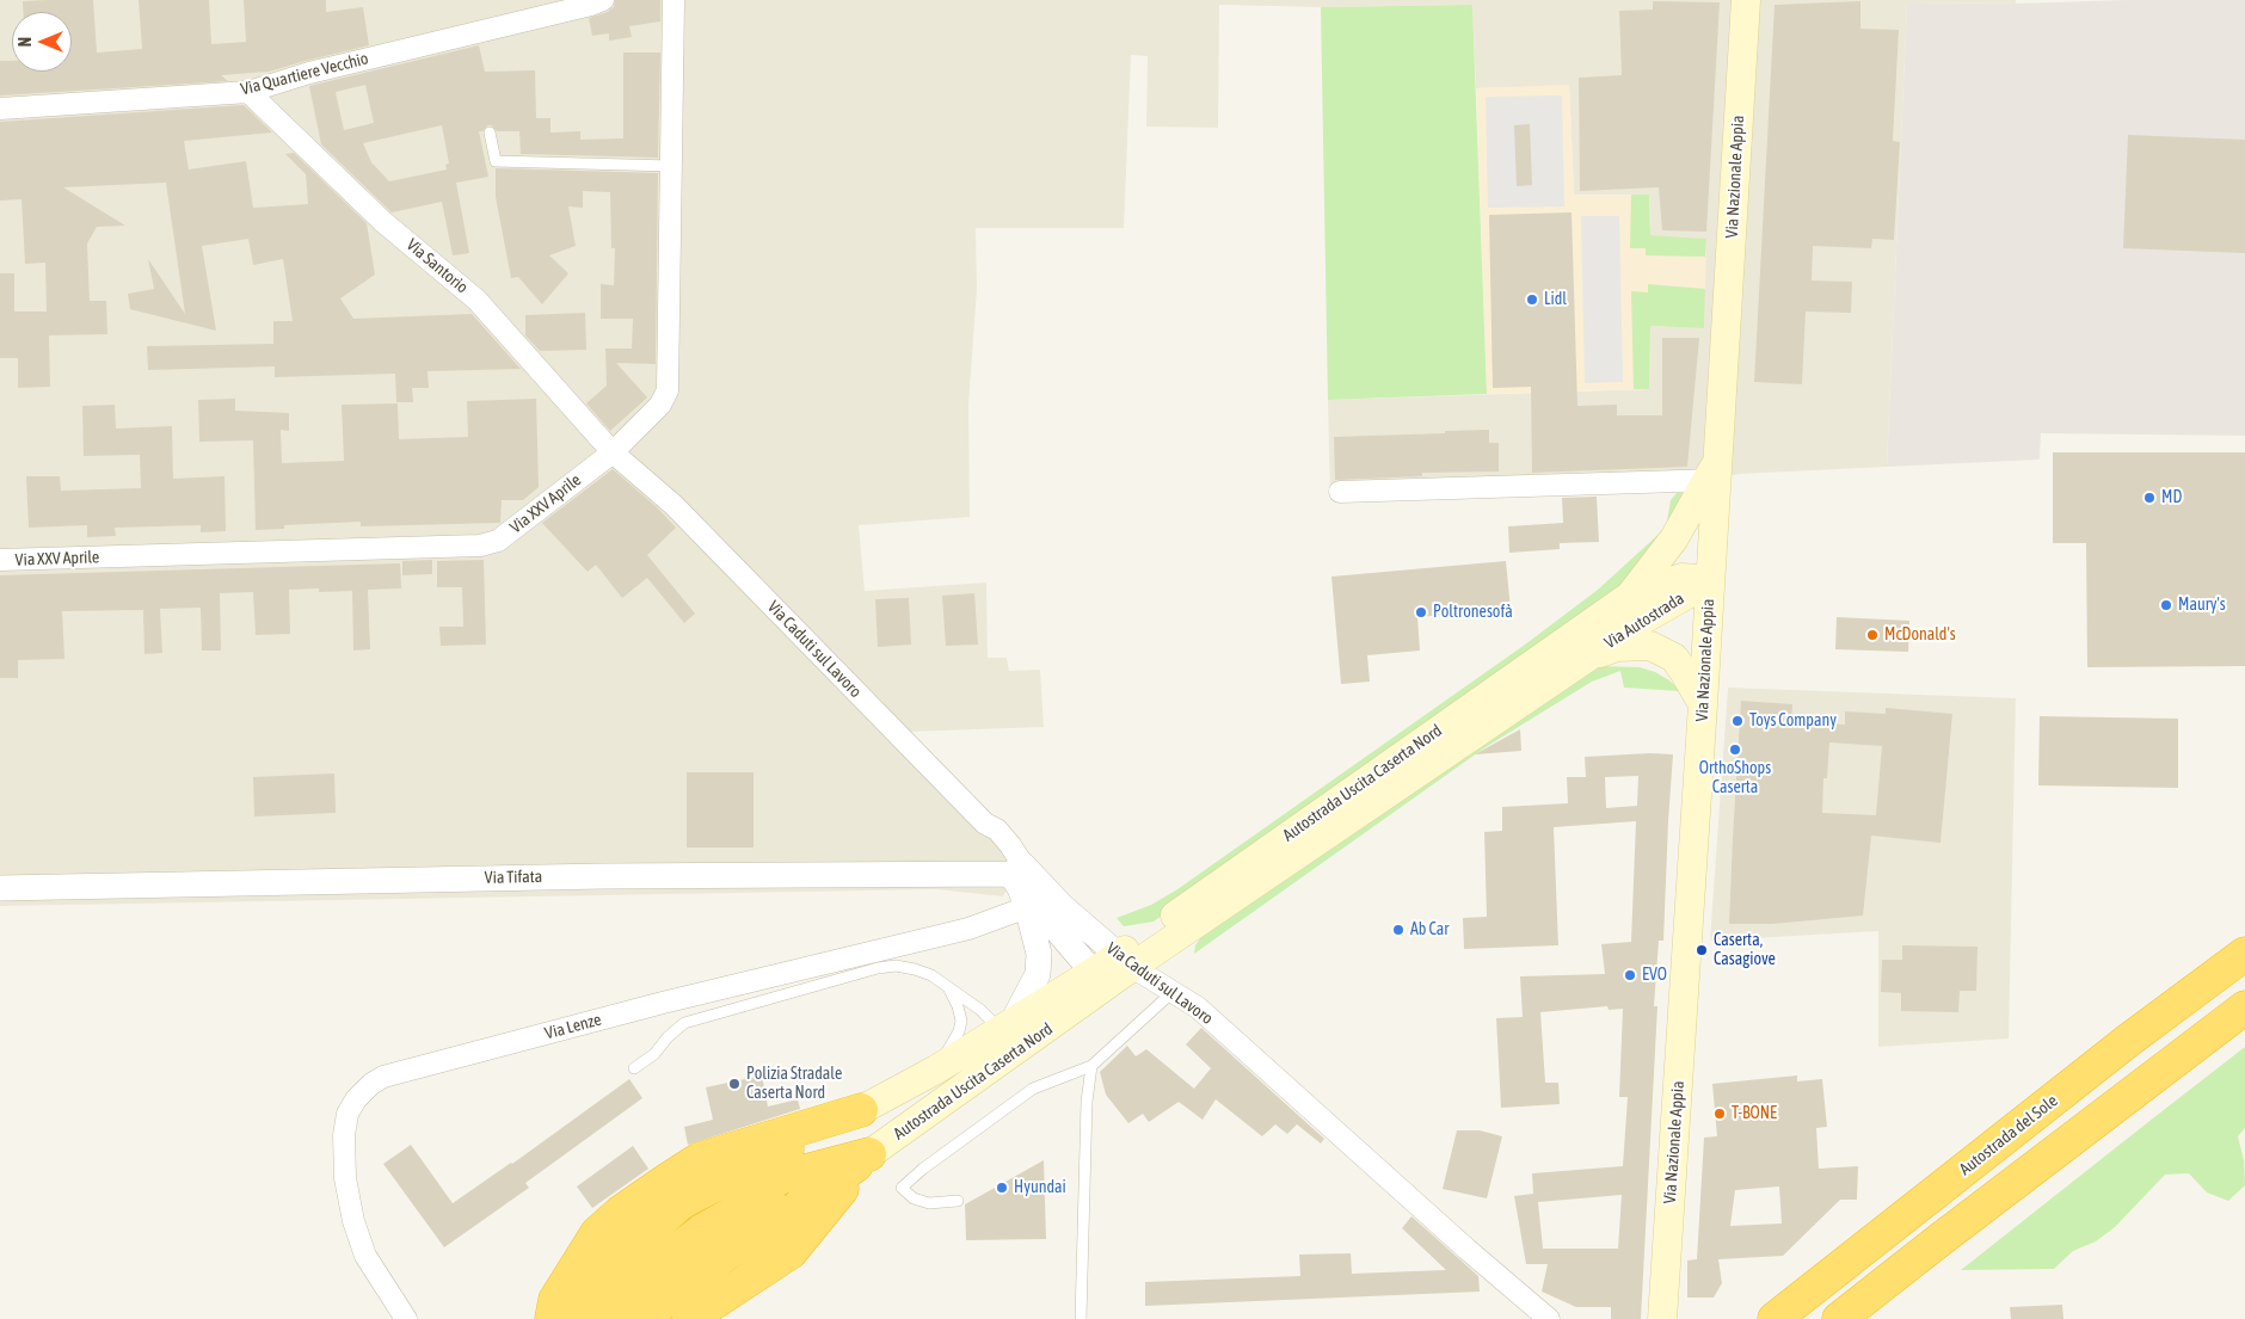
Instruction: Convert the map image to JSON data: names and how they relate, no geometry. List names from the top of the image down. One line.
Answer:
{"streets":{"highway":["Autostrada del Sole"],"main road":["Via Nazionale Appia","Via Autostrada","Autostrada Uscita Caserta Nord"],"street":["Via Quartiere Vecchio","Via Santorio","Via XXV Aprile","Via Caduti sul Lavoro","Via Tifata","Via Lenze"]},"crossings":[["Via Quartiere Vecchio","Via Santorio"],["Via Nazionale Appia","Via Autostrada"],["Via Santorio","Via XXV Aprile"],["Via Santorio","Via Caduti sul Lavoro"],["Via XXV Aprile","Via Caduti sul Lavoro"],["Via Autostrada","Autostrada Uscita Caserta Nord"],["Via Caduti sul Lavoro","Autostrada Uscita Caserta Nord"],["Via Caduti sul Lavoro","Via Tifata"],["Via Caduti sul Lavoro","Via Lenze"],["Autostrada Uscita Caserta Nord","Via Tifata"],["Autostrada Uscita Caserta Nord","Via Lenze"],["Via Tifata","Via Lenze"]],"places":["Lidl","MD","Maury's","Poltronesofà","McDonald's","Toys Company","OrthoShops Caserta","Ab Car","Caserta, Casagiove","EVO","Polizia Stradale Caserta Nord","T-BONE","Hyundai"],"north":"left"}
